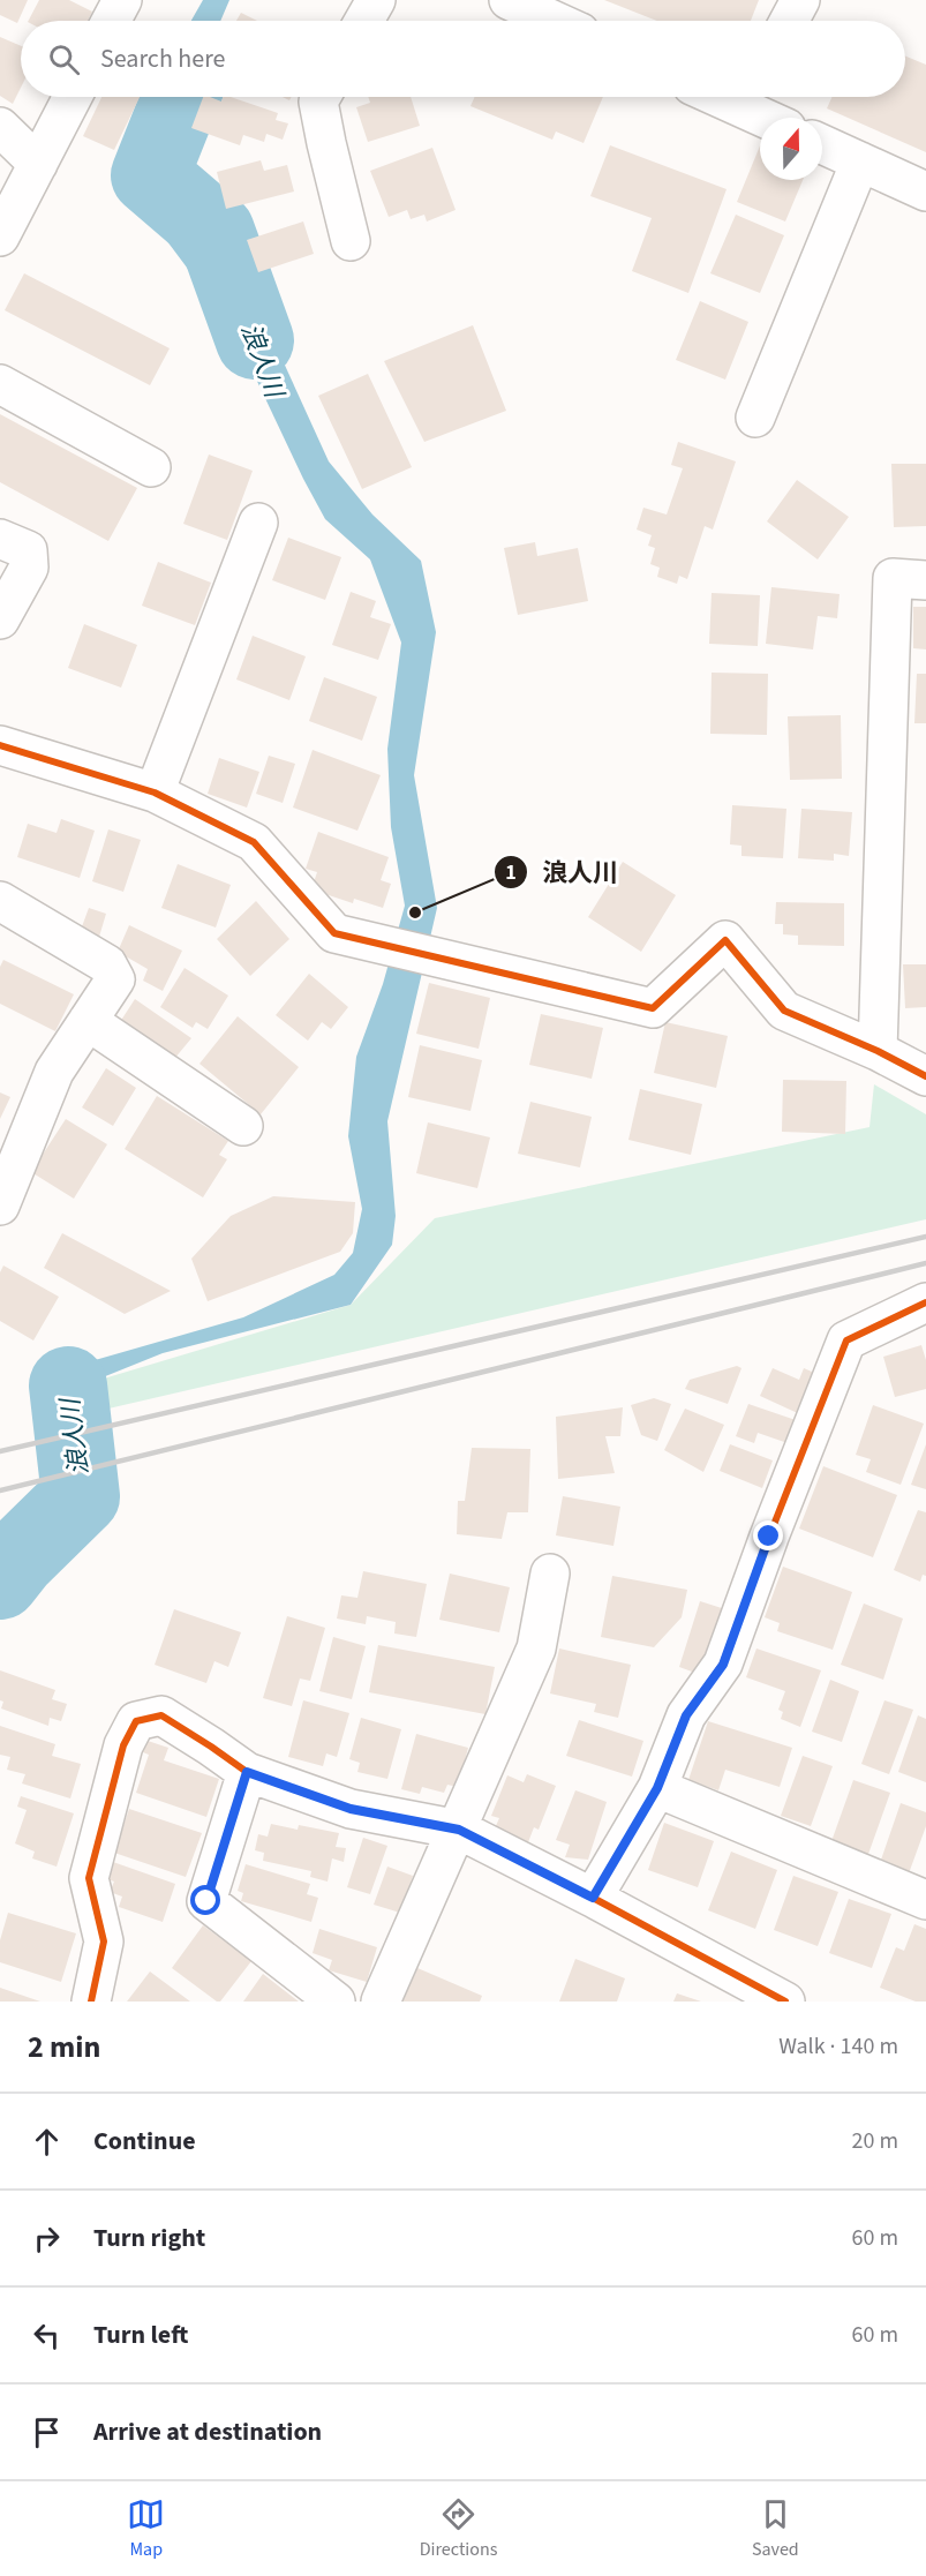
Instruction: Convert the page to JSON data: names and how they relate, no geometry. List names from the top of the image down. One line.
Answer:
{"water":["浪人川"],"places":["浪人川"],"north":"top","page":{"search":"Search here","heading":["2 min","Walk · 140 m"],"list":[["Continue","20 m"],["Turn right","60 m"],["Turn left","60 m"],"Arrive at destination"],"nav":["Map","Directions","Saved"]}}
